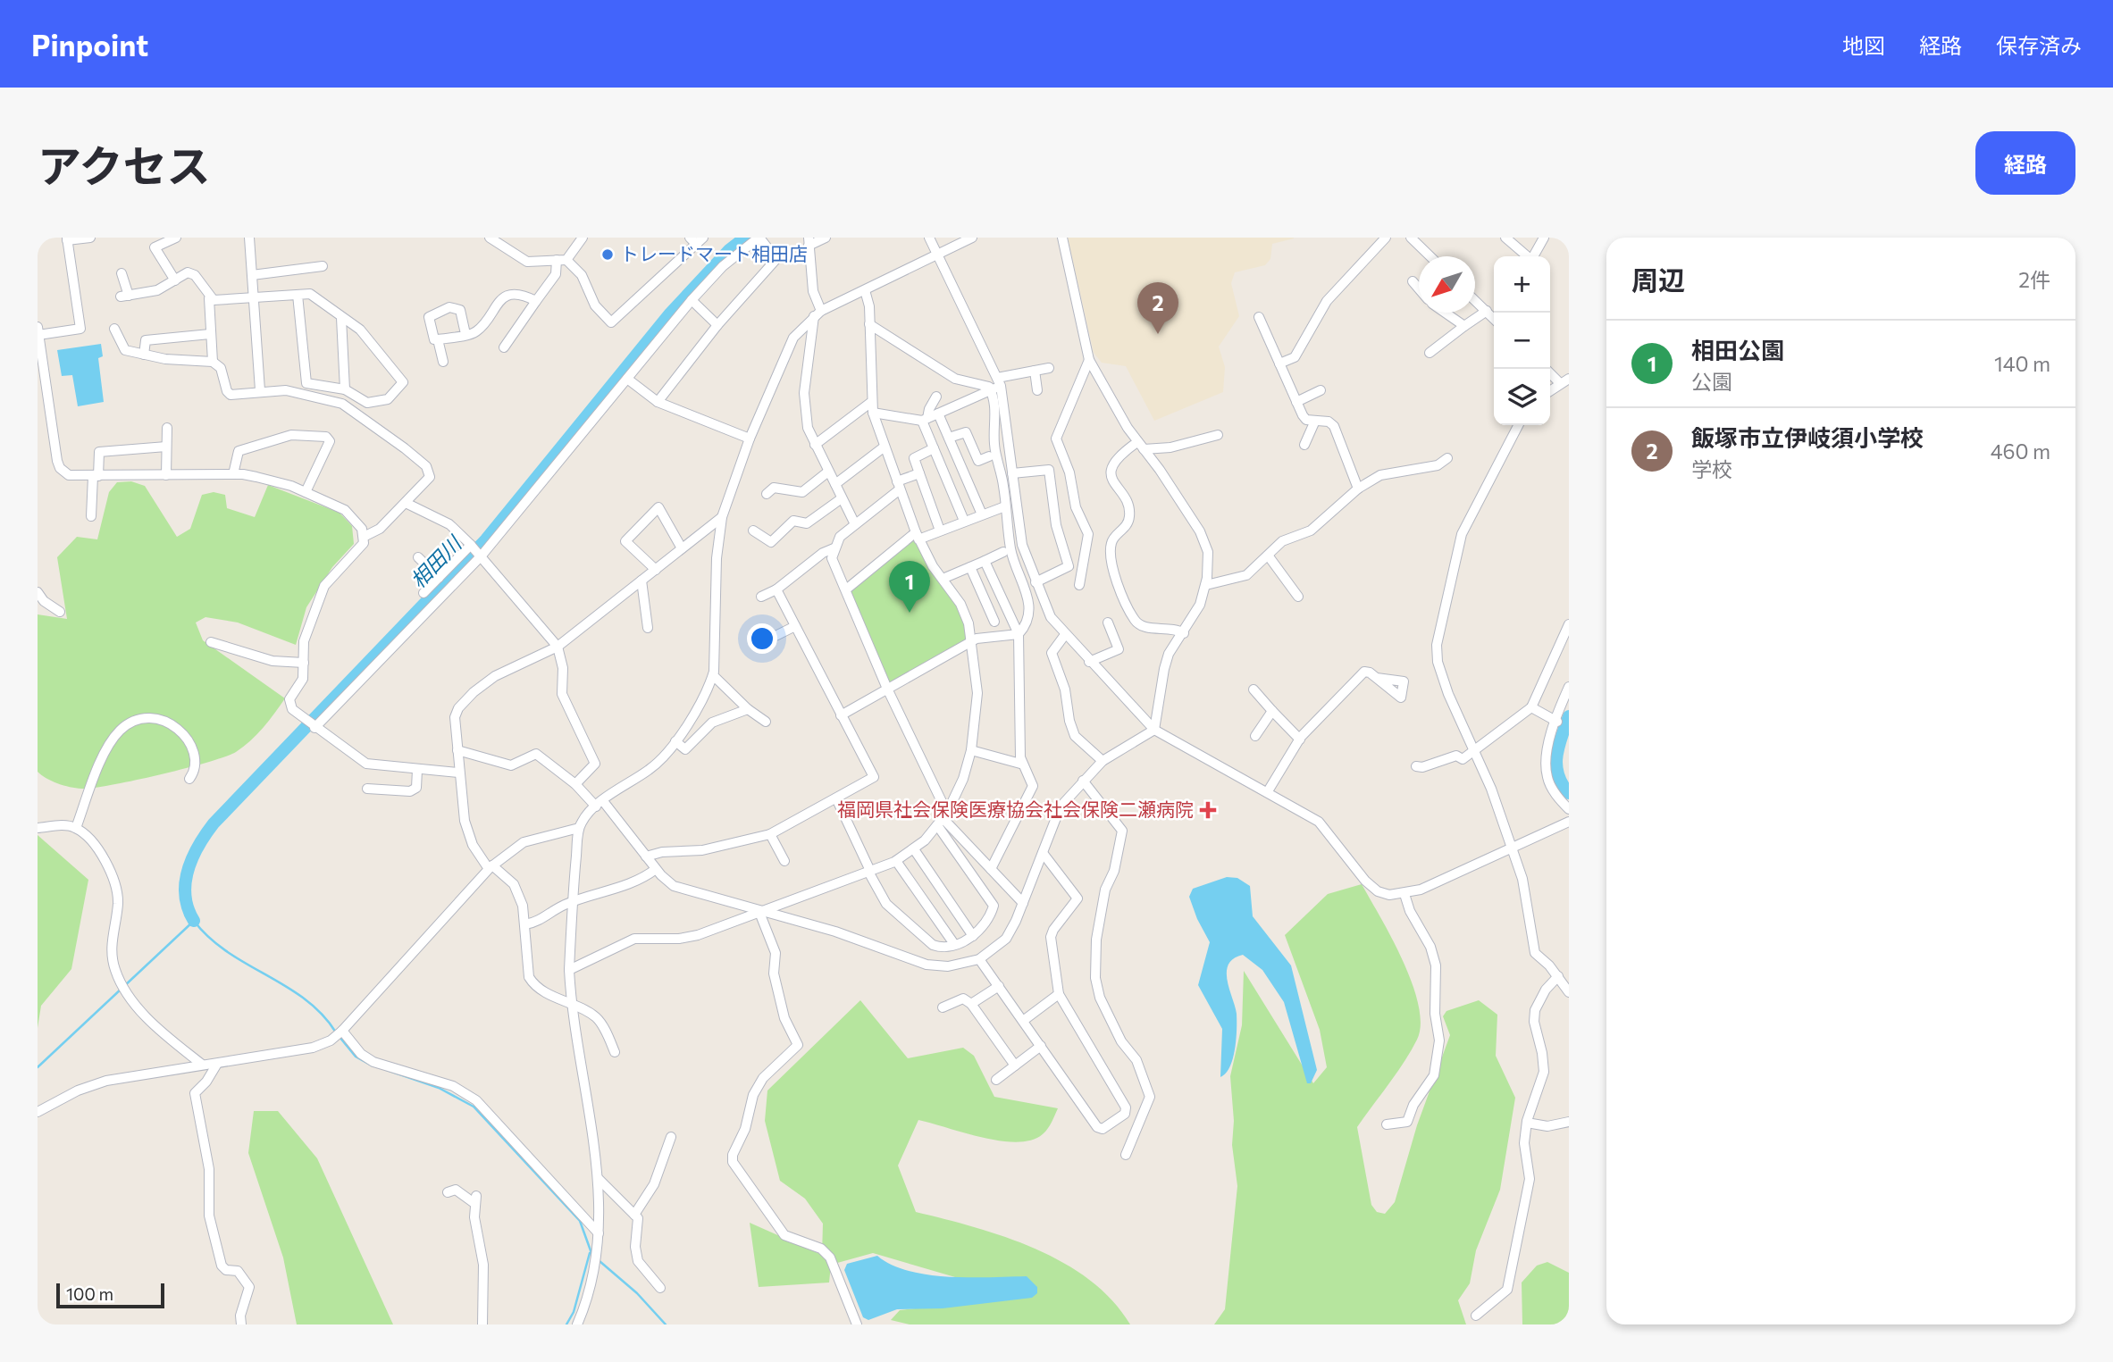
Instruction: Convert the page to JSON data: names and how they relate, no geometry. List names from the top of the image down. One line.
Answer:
{"water":["相田川"],"places":{"other":["トレードマート相田店"],"health":["福岡県社会保険医療協会社会保険二瀬病院"]},"scale_bar":"100 m","north":"bottom left","page":{"header":"Pinpoint","nav":["地図","経路","保存済み"],"title":"アクセス","buttons":"経路","heading":["周辺","2件"],"map_buttons":["+","−"],"pins":["2","1"],"list":[{"mark":"1","name":"相田公園","note":"公園","value":"140 m"},{"mark":"2","name":"飯塚市立伊岐須小学校","note":"学校","value":"460 m"}],"scale":"100 m"}}
